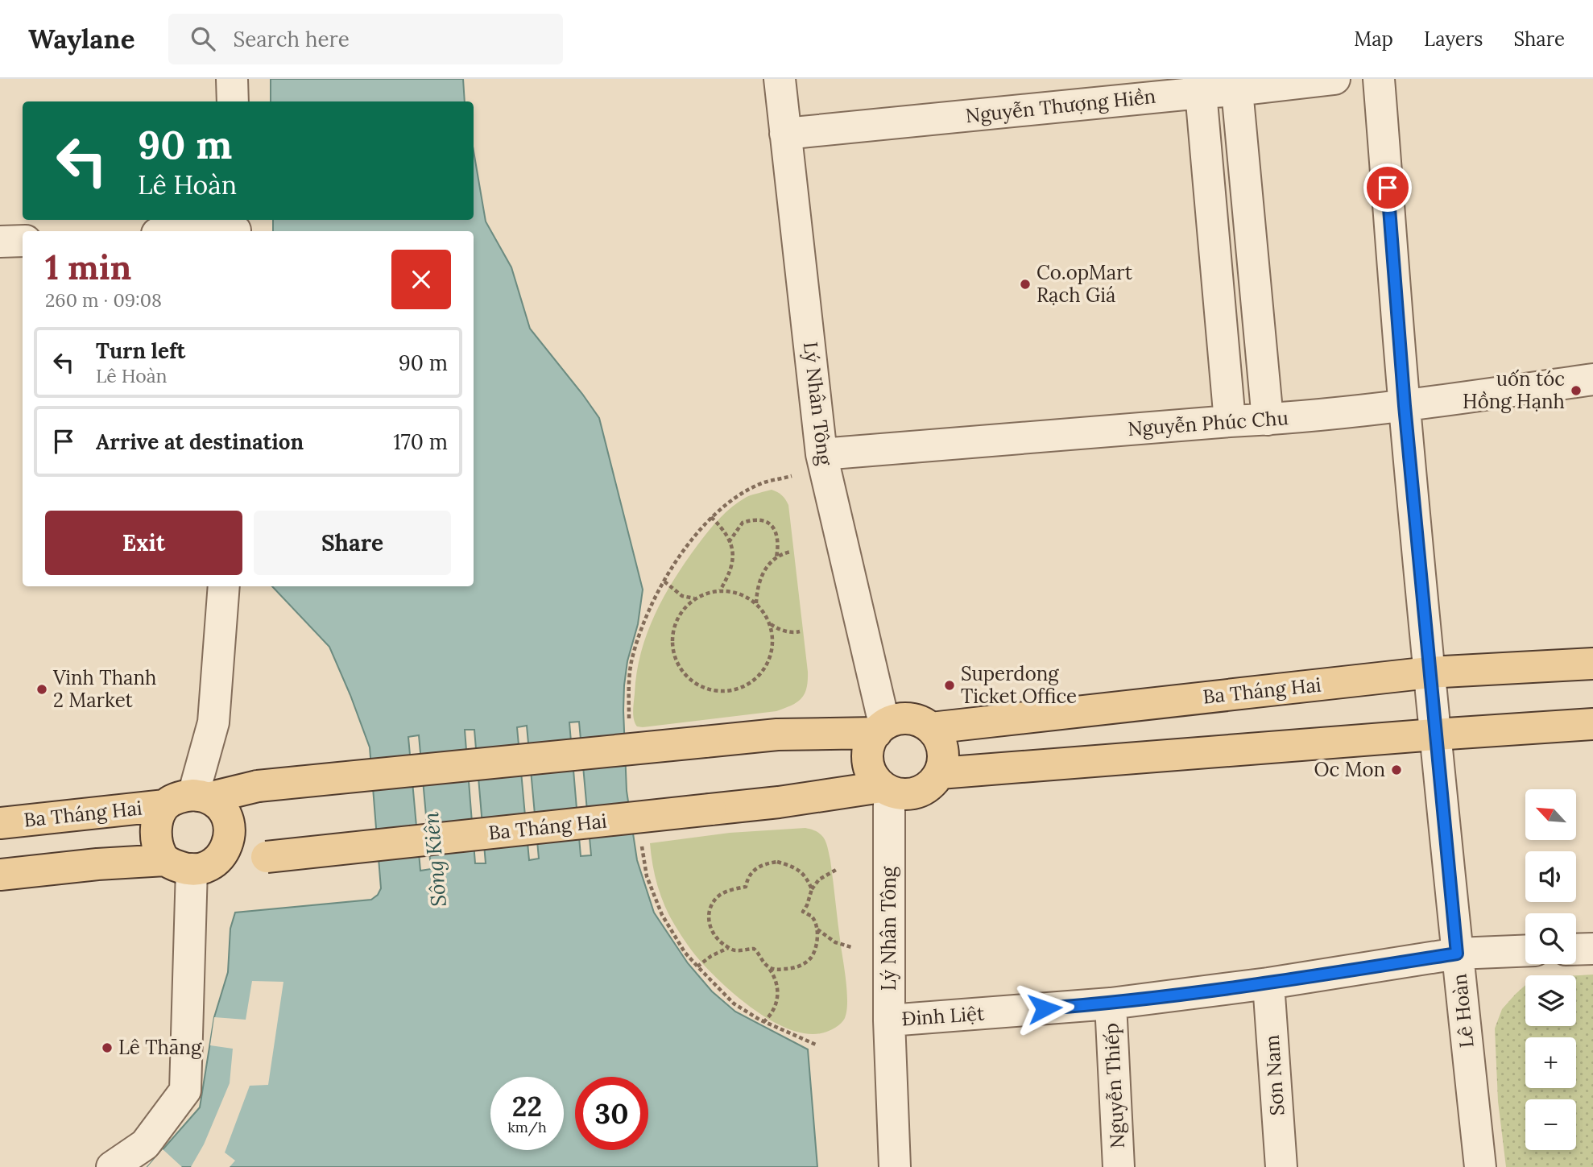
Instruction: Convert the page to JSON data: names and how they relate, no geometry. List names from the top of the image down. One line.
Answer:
{"streets":{"main road":["Ba Tháng Hai"],"street":["Nguyễn Thượng Hiền","Lý Nhân Tông","Nguyễn Phúc Chu","Lê Hoàn","Đinh Liệt","Sơn Nam","Nguyễn Thiếp"]},"crossings":[["Nguyễn Thượng Hiền","Lý Nhân Tông"],["Lý Nhân Tông","Nguyễn Phúc Chu"],["Lý Nhân Tông","Ba Tháng Hai"],["Lý Nhân Tông","Đinh Liệt"],["Nguyễn Phúc Chu","Lê Hoàn"],["Ba Tháng Hai","Lê Hoàn"],["Lê Hoàn","Đinh Liệt"],["Đinh Liệt","Sơn Nam"],["Đinh Liệt","Nguyễn Thiếp"]],"water":["Sông Kiên"],"places":["Co.opMart Rạch Giá","uốn tóc Hồng Hạnh","Superdong Ticket Office","Vinh Thanh 2 Market","Oc Mon","Lê Thāng"],"north":"top left","page":{"header":"Waylane","search":"Search here","nav":["Map","Layers","Share"],"turn":["90 m","Lê Hoàn"],"heading":["1 min","260 m · 09:08"],"list":[{"name":"Turn left","note":"Lê Hoàn","value":"90 m"},{"name":"Arrive at destination","value":"170 m"}],"buttons":["Exit","Share"],"map_buttons":["+","−"],"speed":"22 km/h","limit":"30"}}
